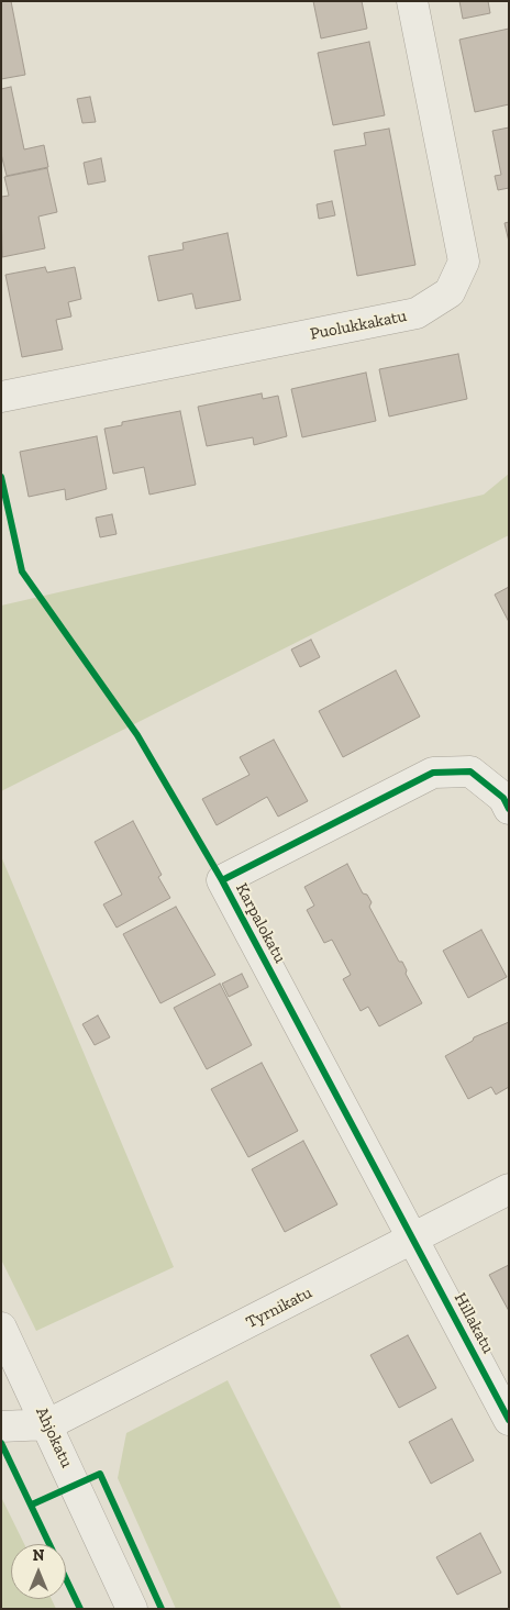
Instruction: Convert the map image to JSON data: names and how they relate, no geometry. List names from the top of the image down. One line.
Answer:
{"streets":{"street":["Puolukkakatu","Karpalokatu","Tyrnikatu","Hillakatu","Ahjokatu"]},"crossings":[["Karpalokatu","Tyrnikatu"],["Karpalokatu","Hillakatu"],["Tyrnikatu","Hillakatu"],["Tyrnikatu","Ahjokatu"]],"north":"top"}
